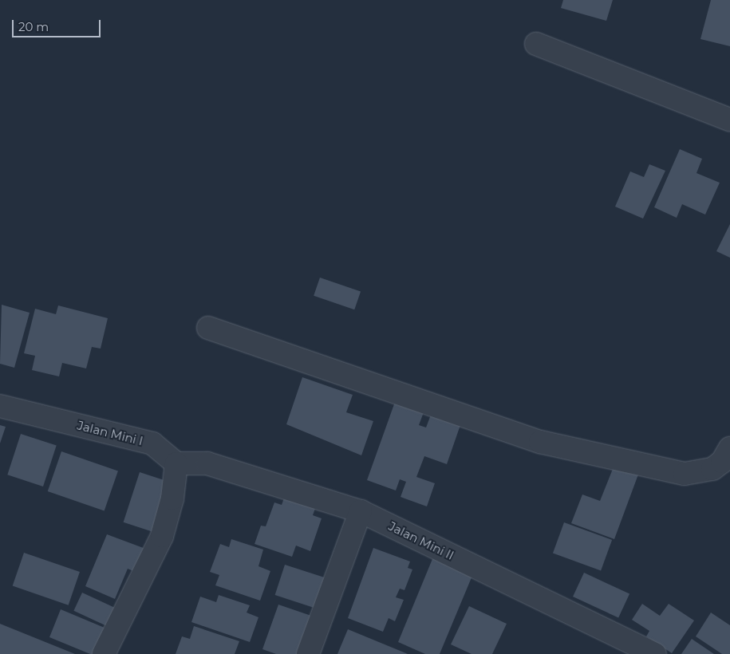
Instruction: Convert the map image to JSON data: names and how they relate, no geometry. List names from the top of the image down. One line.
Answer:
{"streets":{"street":["Jalan Mini I","Jalan Mini II"]},"crossings":[["Jalan Mini I","Jalan Mini II"]],"scale_bar":"20 m"}
